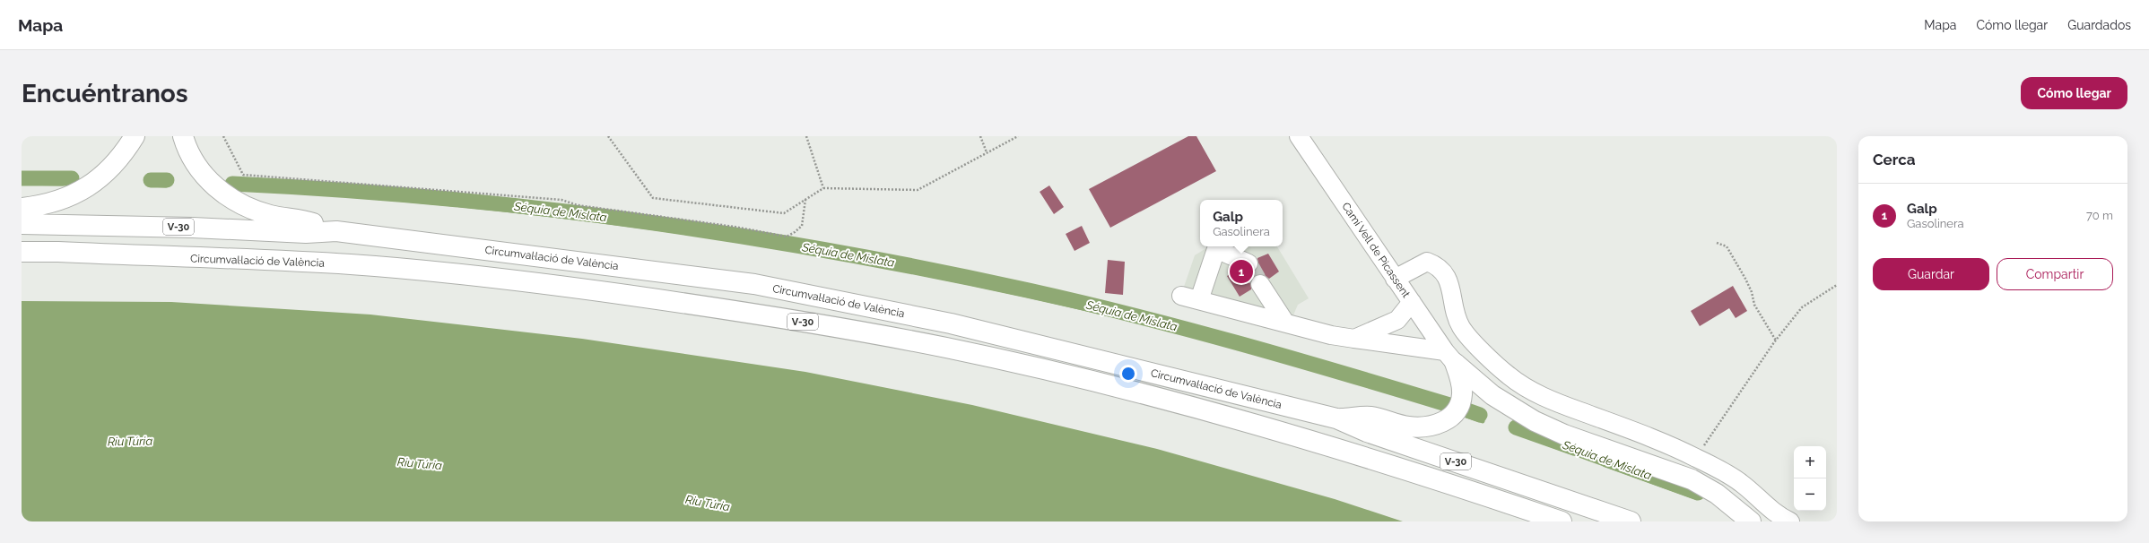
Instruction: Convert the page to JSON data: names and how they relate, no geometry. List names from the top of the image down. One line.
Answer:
{"streets":{"highway":["V-30","Circumval·lació de València"],"street":["Camí Vell de Picassent"]},"water":["Séquia de Mislata","Riu Túria"],"page":{"header":"Mapa","nav":["Mapa","Cómo llegar","Guardados"],"buttons":["Cómo llegar",["Guardar","Compartir"]],"title":"Encuéntranos","heading":"Cerca","list":[{"mark":"1","name":"Galp","note":"Gasolinera","value":"70 m"}],"popup":["Galp","Gasolinera"],"pins":"1","map_buttons":["+","−"]}}
